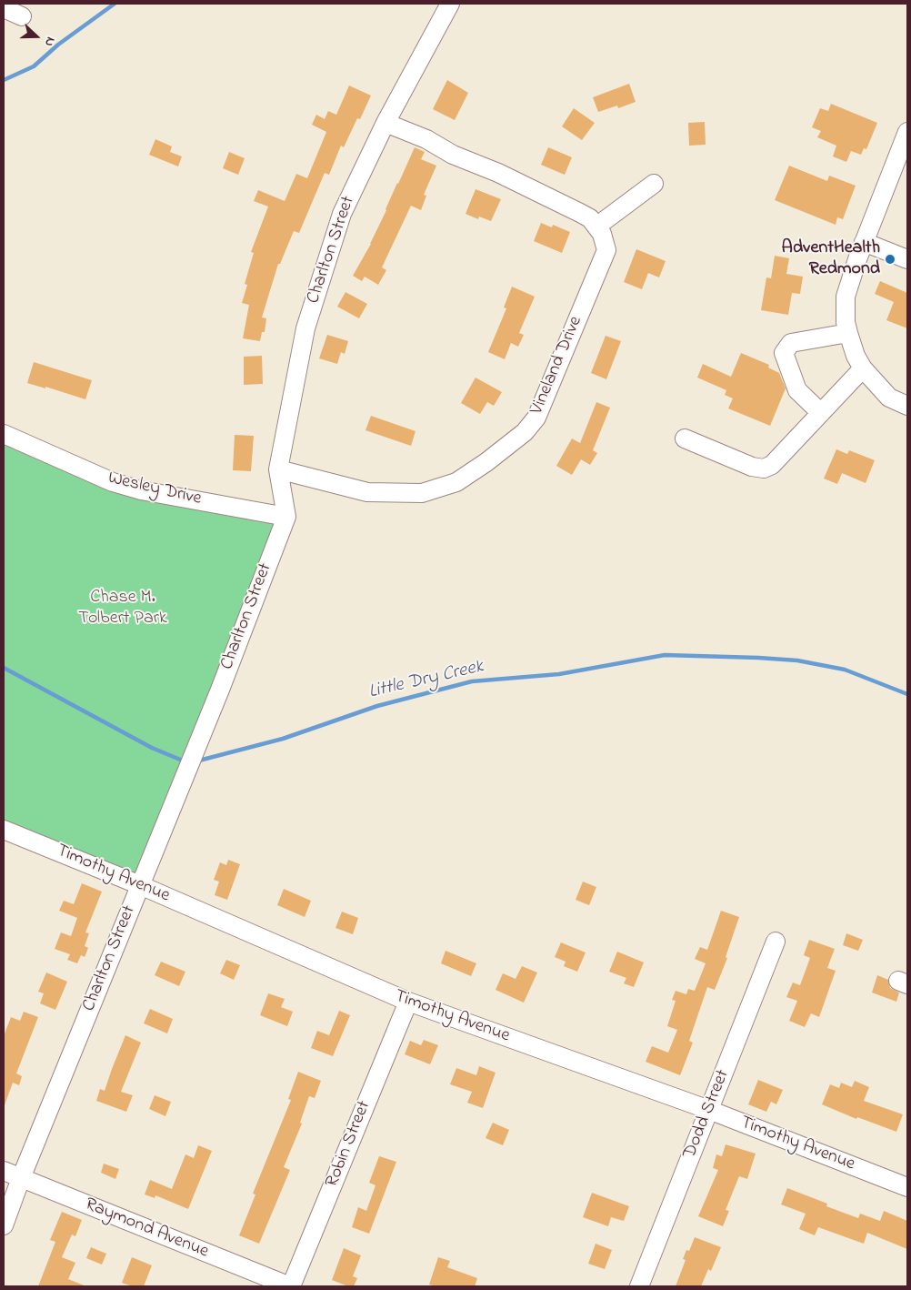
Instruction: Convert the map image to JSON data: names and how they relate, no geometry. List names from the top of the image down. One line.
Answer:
{"streets":{"street":["Charlton Street","Vineland Drive","Wesley Drive","Timothy Avenue","Dodd Street","Robin Street","Raymond Avenue"]},"crossings":[["Charlton Street","Vineland Drive"],["Charlton Street","Wesley Drive"],["Charlton Street","Timothy Avenue"],["Charlton Street","Raymond Avenue"],["Timothy Avenue","Dodd Street"],["Timothy Avenue","Robin Street"],["Robin Street","Raymond Avenue"]],"water":["Little Dry Creek"],"parks":["Chase M. Tolbert Park"],"places":["AdventHealth Redmond"],"north":"right"}
